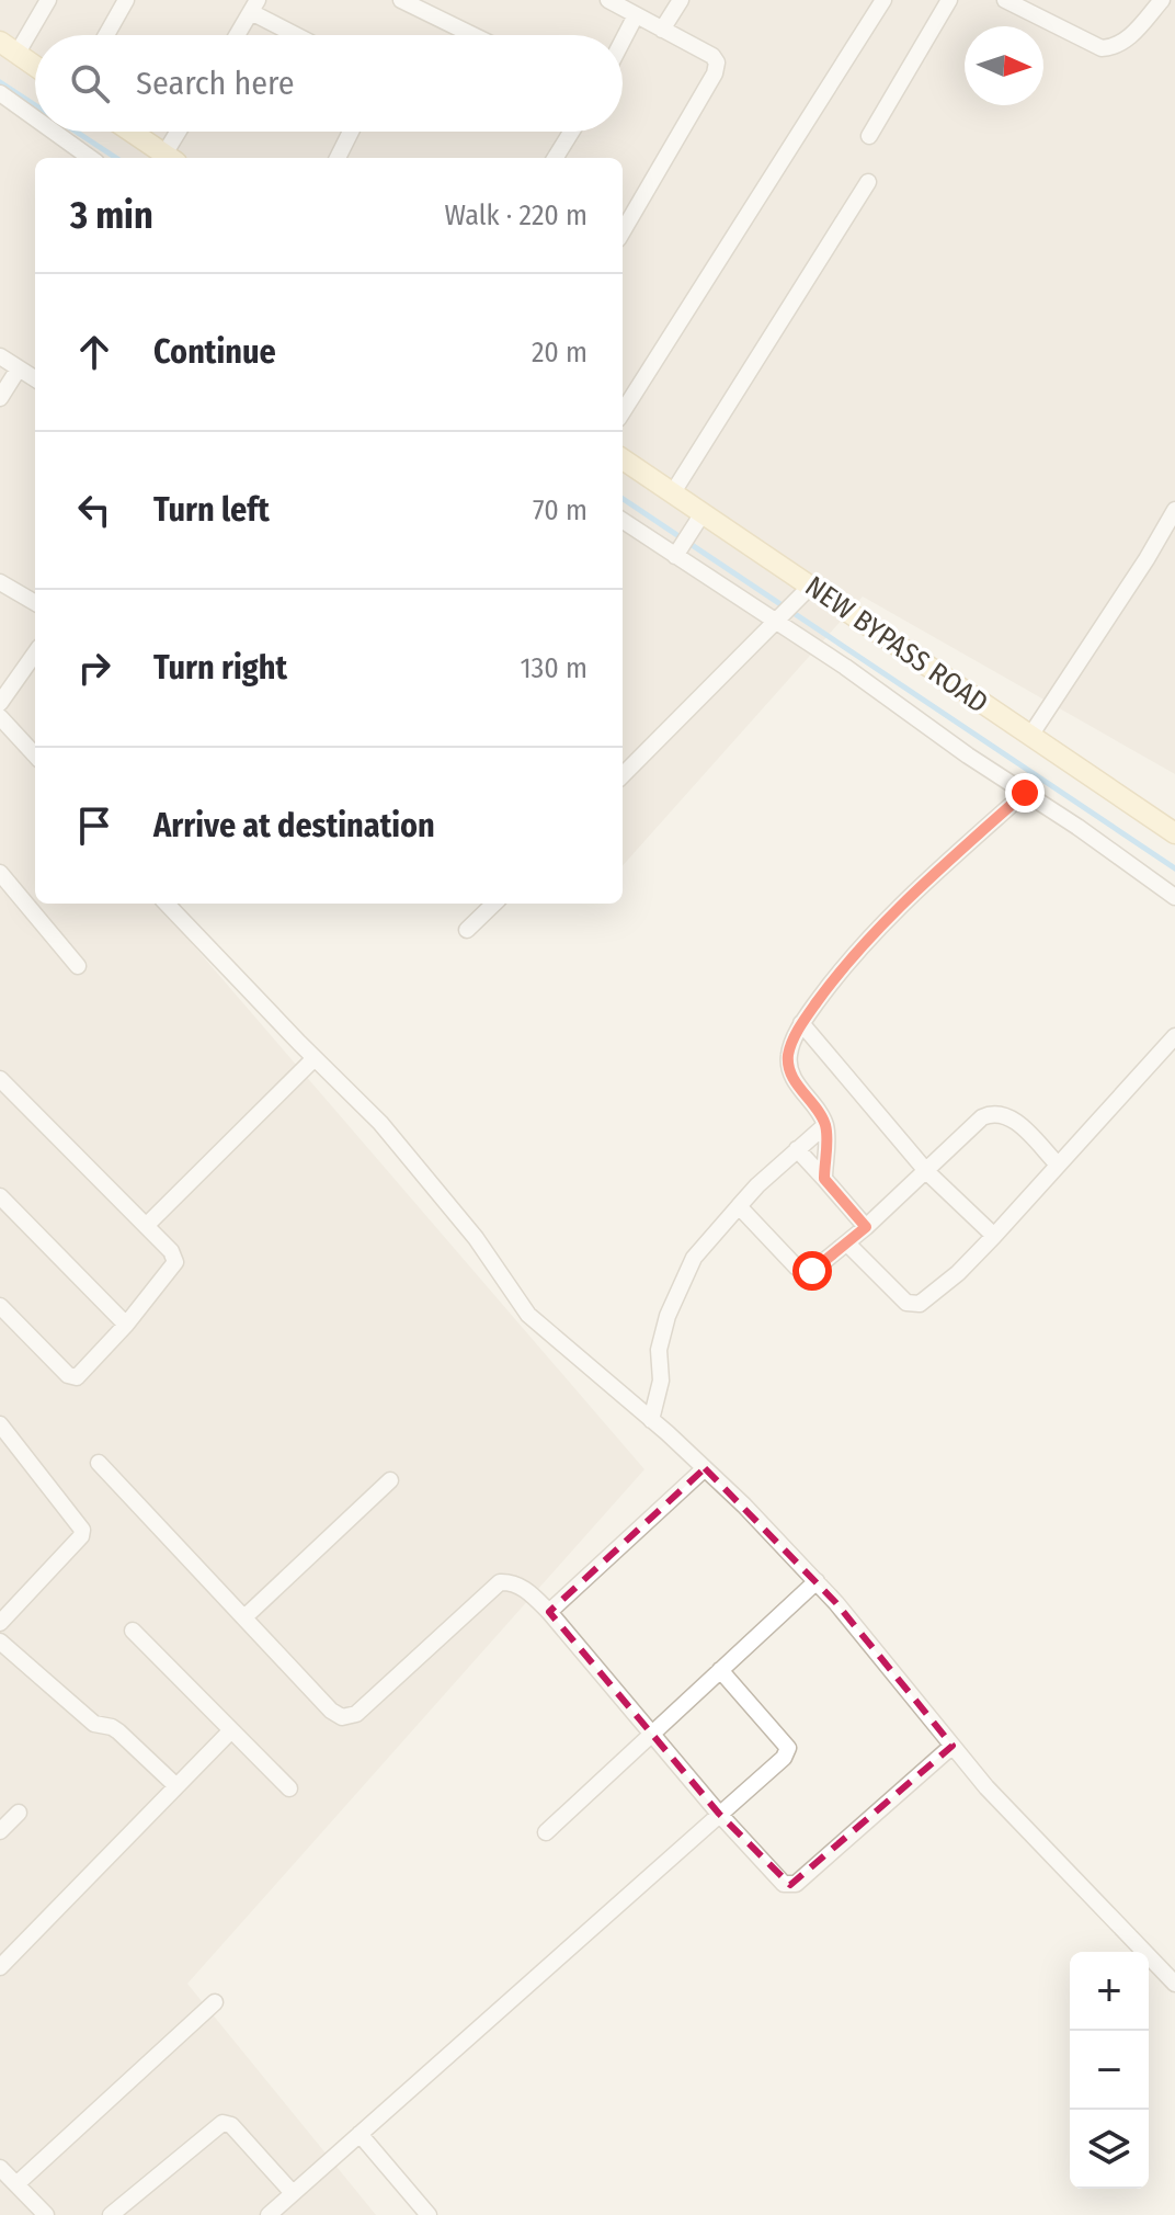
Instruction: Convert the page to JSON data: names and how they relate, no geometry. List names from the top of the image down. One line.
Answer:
{"streets":{"main road":["NEW BYPASS ROAD"]},"north":"right","page":{"search":"Search here","heading":["3 min","Walk · 220 m"],"list":[["Continue","20 m"],["Turn left","70 m"],["Turn right","130 m"],"Arrive at destination"],"map_buttons":["+","−"]}}
